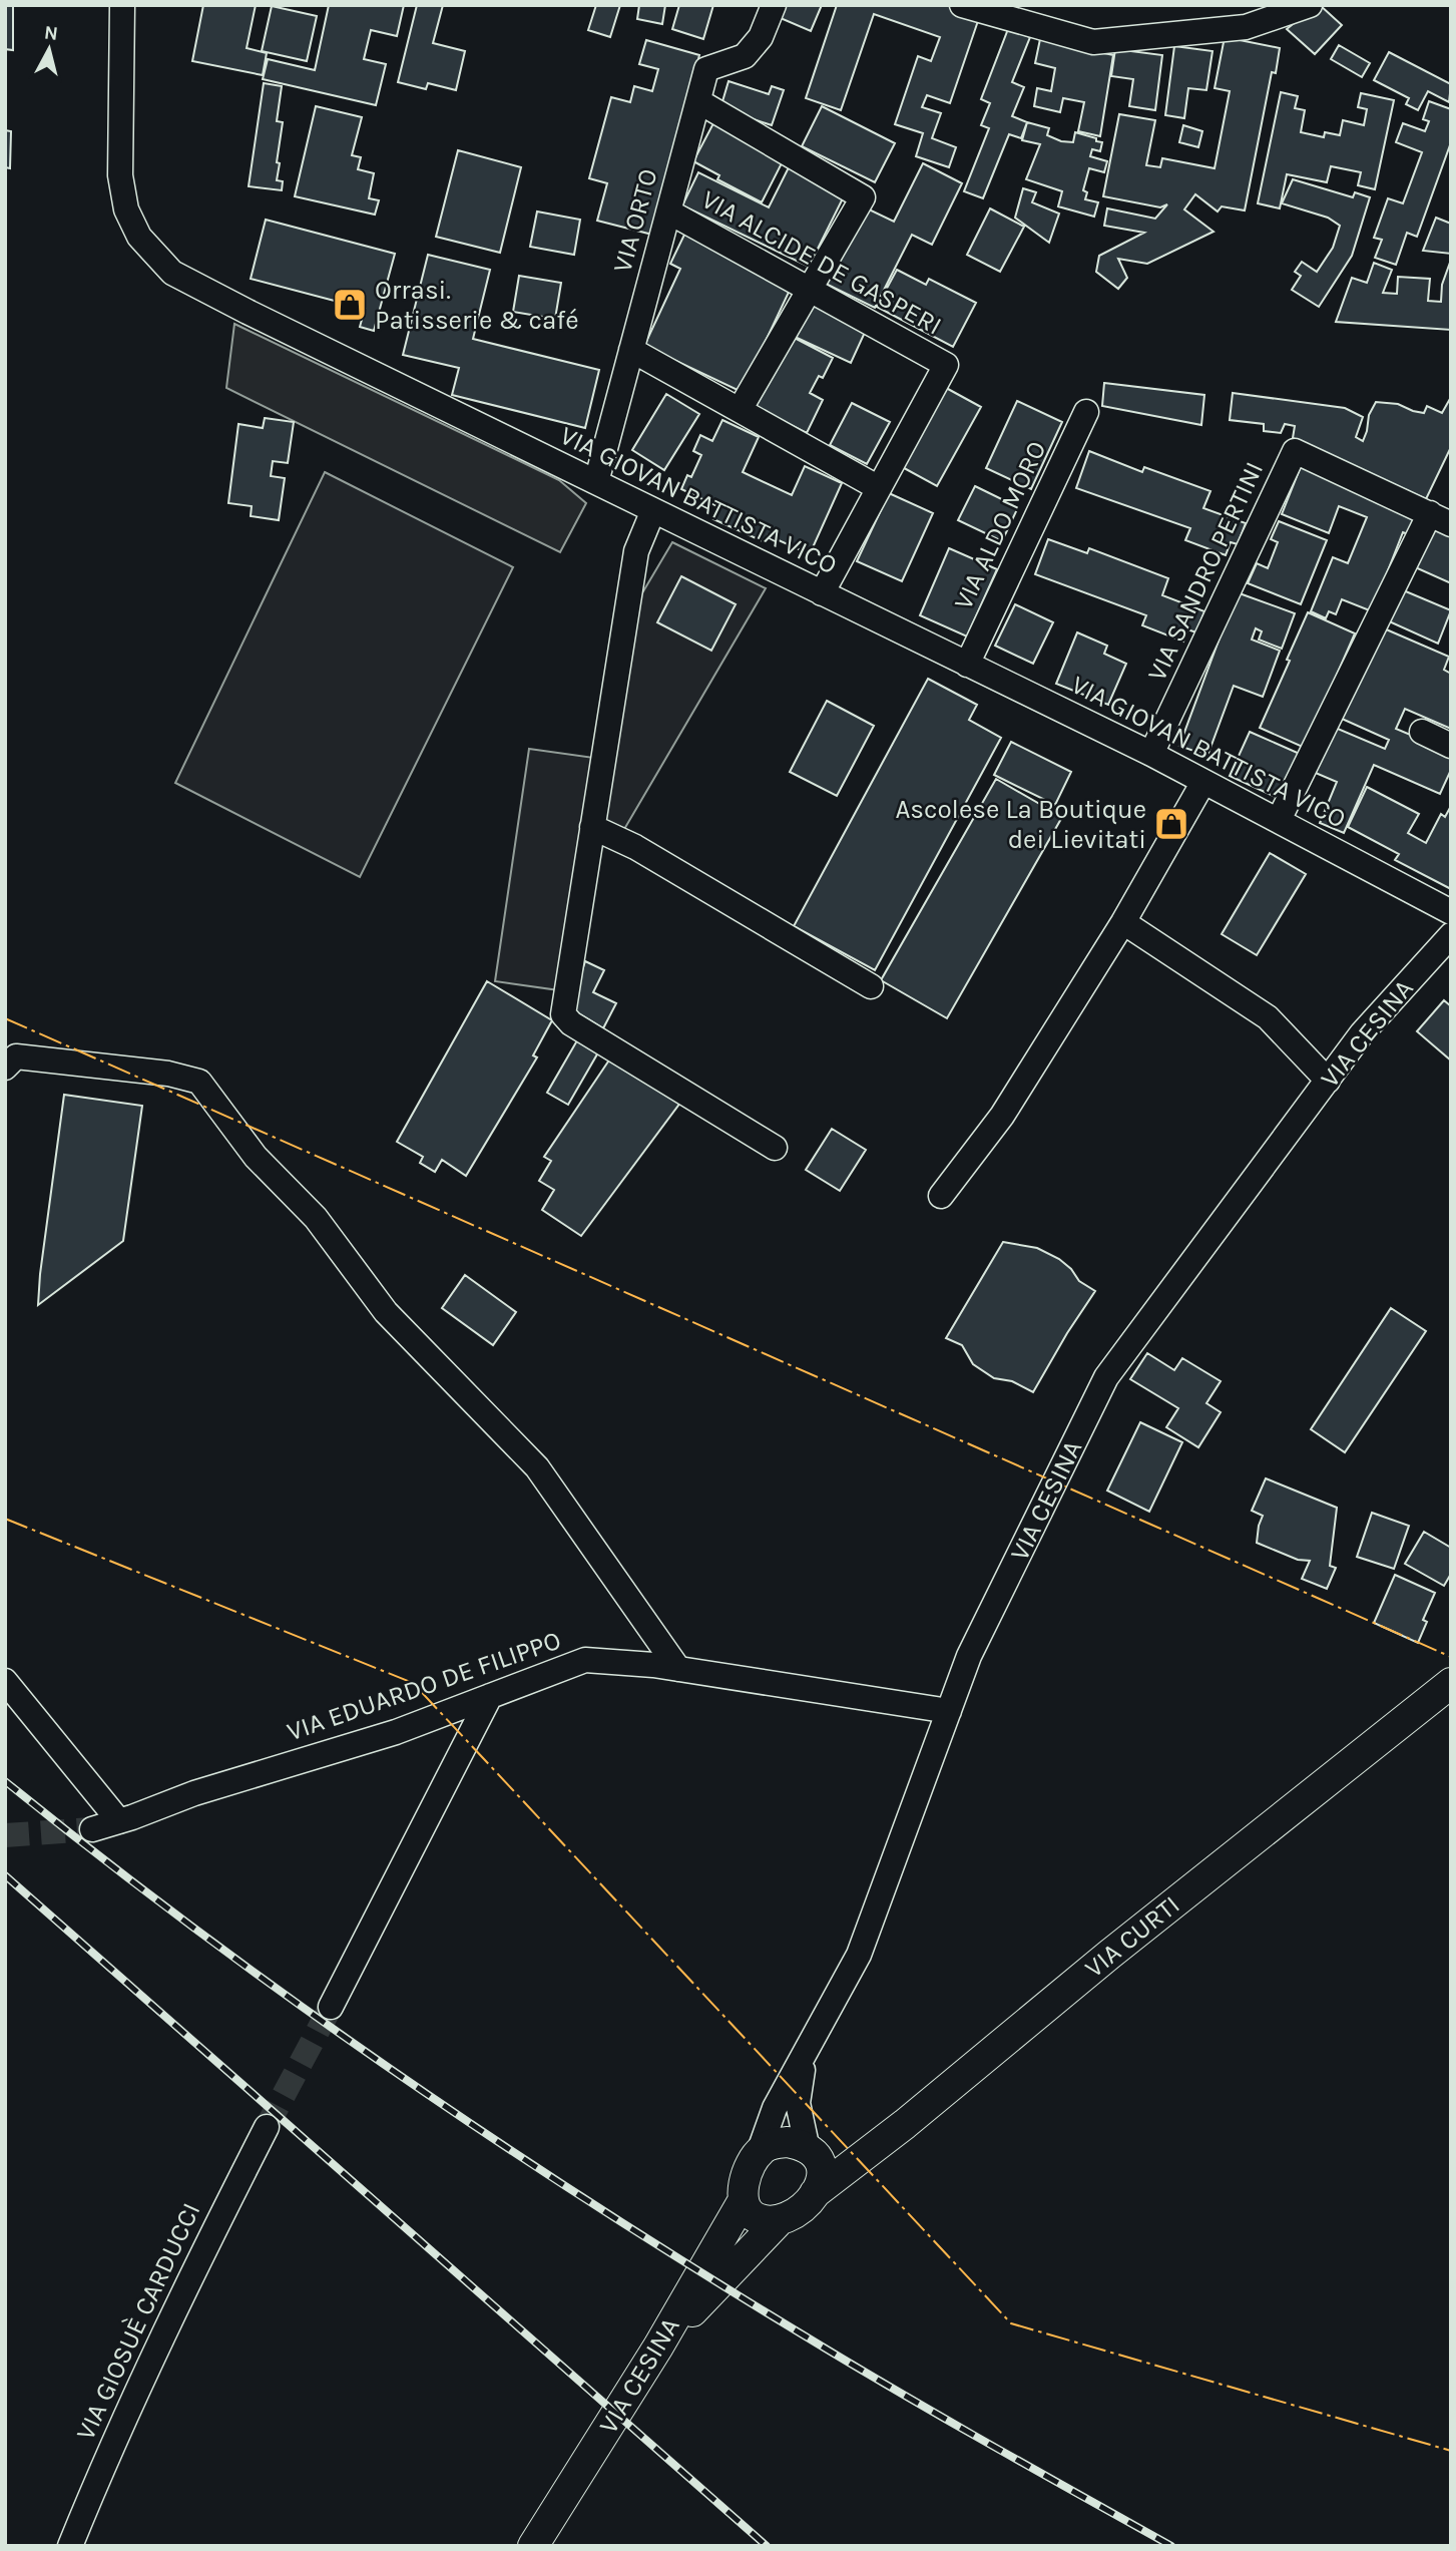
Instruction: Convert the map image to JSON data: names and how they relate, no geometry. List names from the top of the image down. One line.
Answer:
{"streets":{"main road":["VIA CESINA","VIA CURTI"],"street":["VIA ORTO","VIA ALCIDE DE GASPERI","VIA GIOVAN BATTISTA VICO","VIA ALDO MORO","VIA SANDRO PERTINI","VIA EDUARDO DE FILIPPO","VIA GIOSUÈ CARDUCCI"]},"crossings":[["VIA ORTO","VIA ALCIDE DE GASPERI"],["VIA ORTO","VIA GIOVAN BATTISTA VICO"],["VIA GIOVAN BATTISTA VICO","VIA ALDO MORO"],["VIA GIOVAN BATTISTA VICO","VIA SANDRO PERTINI"],["VIA CESINA","VIA EDUARDO DE FILIPPO"],["VIA CESINA","VIA CURTI"]],"places":{"shop":["Orrasi. Patisserie & café","Ascolese La Boutique dei Lievitati"]},"north":"top"}
